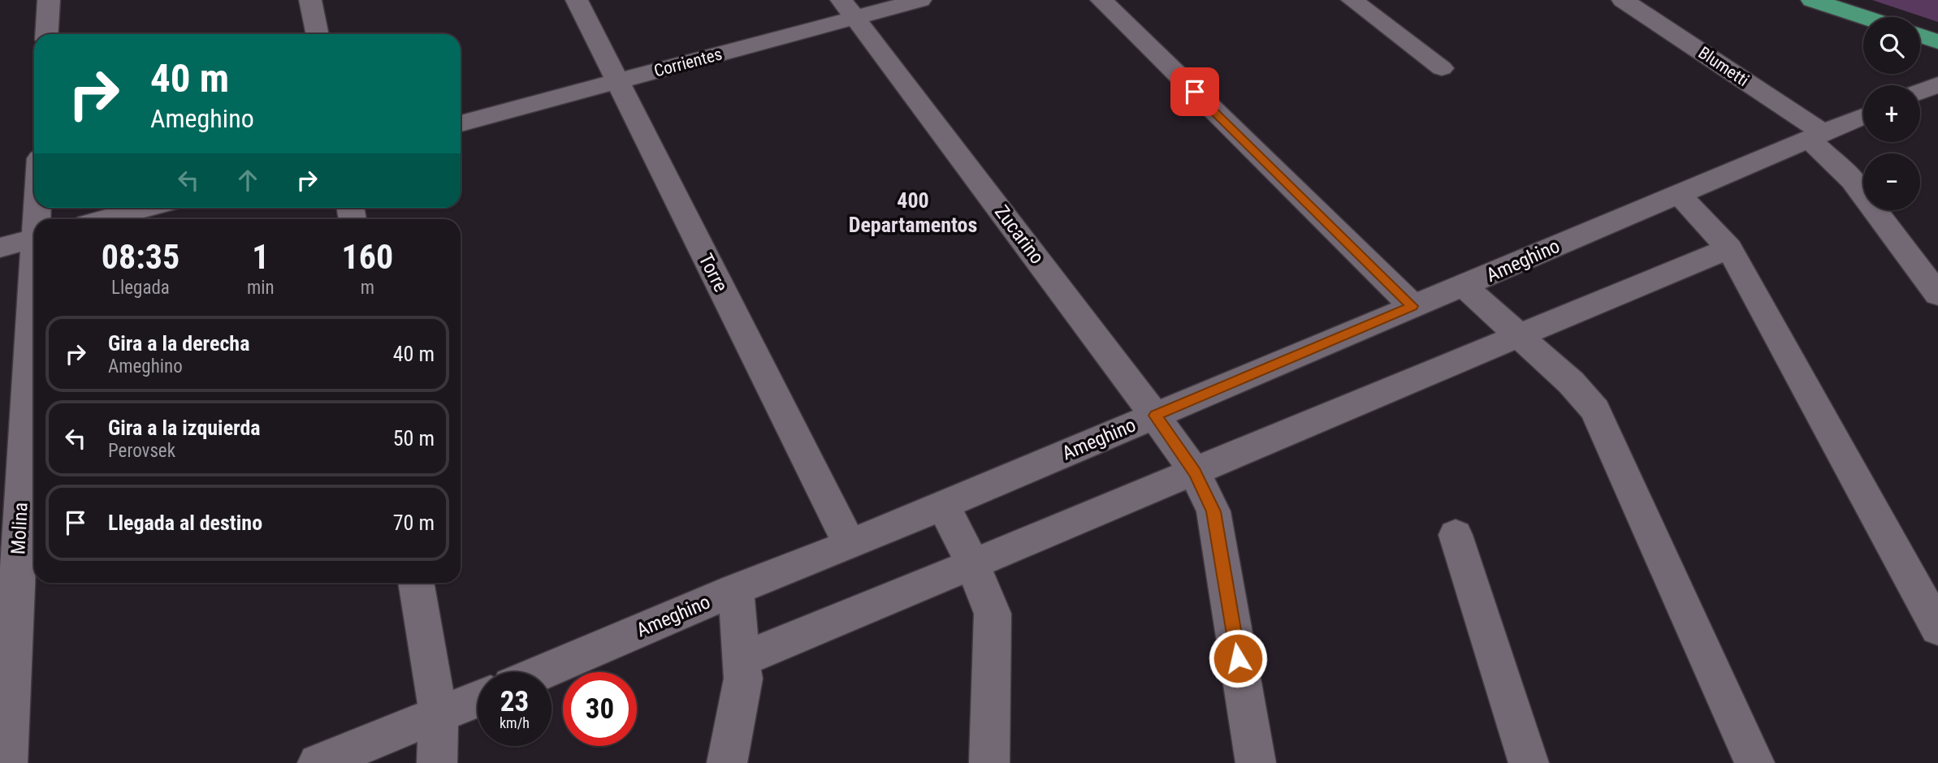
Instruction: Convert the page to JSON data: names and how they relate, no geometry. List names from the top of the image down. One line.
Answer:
{"streets":{"street":["Corrientes","Blumetti","Zucarino","Ameghino","Torre","Molina"]},"crossings":[["Corrientes","Zucarino"],["Corrientes","Torre"],["Blumetti","Ameghino"],["Zucarino","Ameghino"],["Ameghino","Torre"]],"districts":["400 Departamentos"],"page":{"map_buttons":["+","−"],"turn":["40 m","Ameghino"],"eta":["08:35","Llegada","1","min","160","m"],"list":[{"name":"Gira a la derecha","note":"Ameghino","value":"40 m"},{"name":"Gira a la izquierda","note":"Perovsek","value":"50 m"},{"name":"Llegada al destino","value":"70 m"}],"speed":"23 km/h","limit":"30"}}
